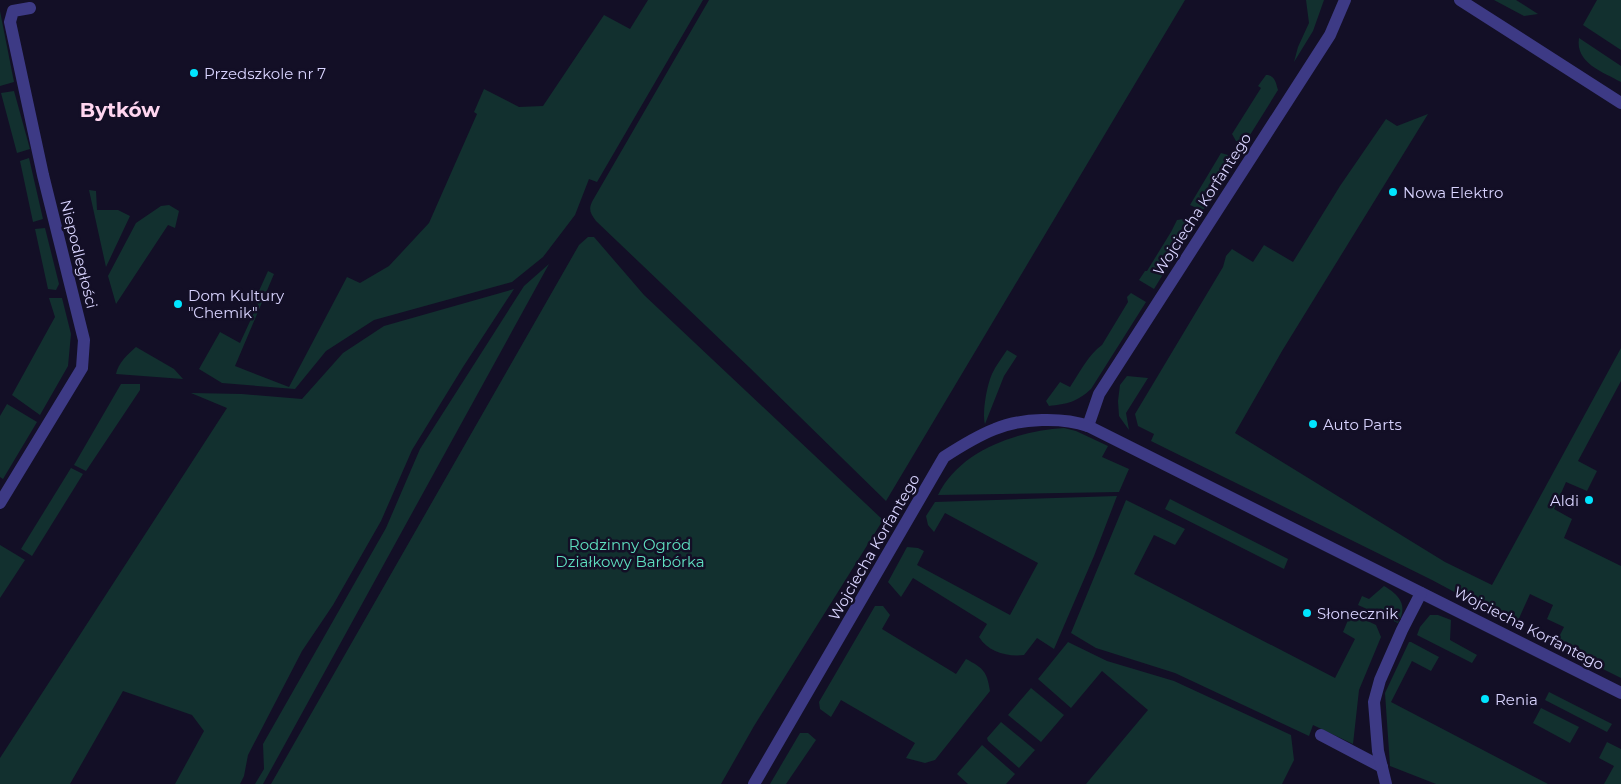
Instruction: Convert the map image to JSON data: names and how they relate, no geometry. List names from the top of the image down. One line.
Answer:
{"streets":{"street":["Wojciecha Korfantego","Niepodległości"]},"districts":["Bytków"],"parks":["Rodzinny Ogród Działkowy Barbórka"],"places":["Przedszkole nr 7","Nowa Elektro","Dom Kultury \"Chemik\"","Auto Parts","Aldi","Słonecznik","Renia"]}
